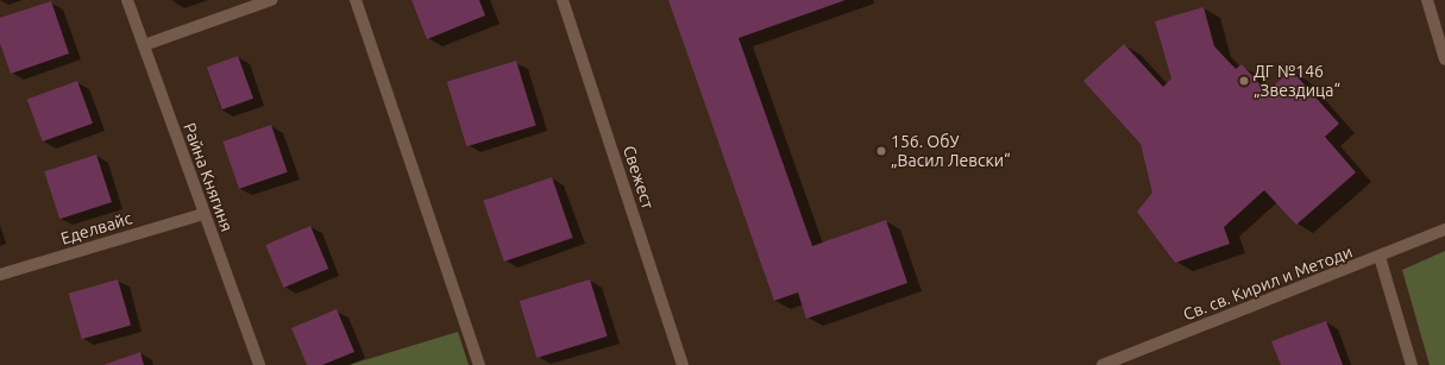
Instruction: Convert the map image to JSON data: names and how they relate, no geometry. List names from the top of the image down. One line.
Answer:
{"streets":{"street":["Райна Княгиня","Свежест","Еделвайс","Св. св. Кирил и Методи"]},"crossings":[["Райна Княгиня","Еделвайс"]],"places":["ДГ №146 „Звездица“","156. ОбУ „Васил Левски“"]}
